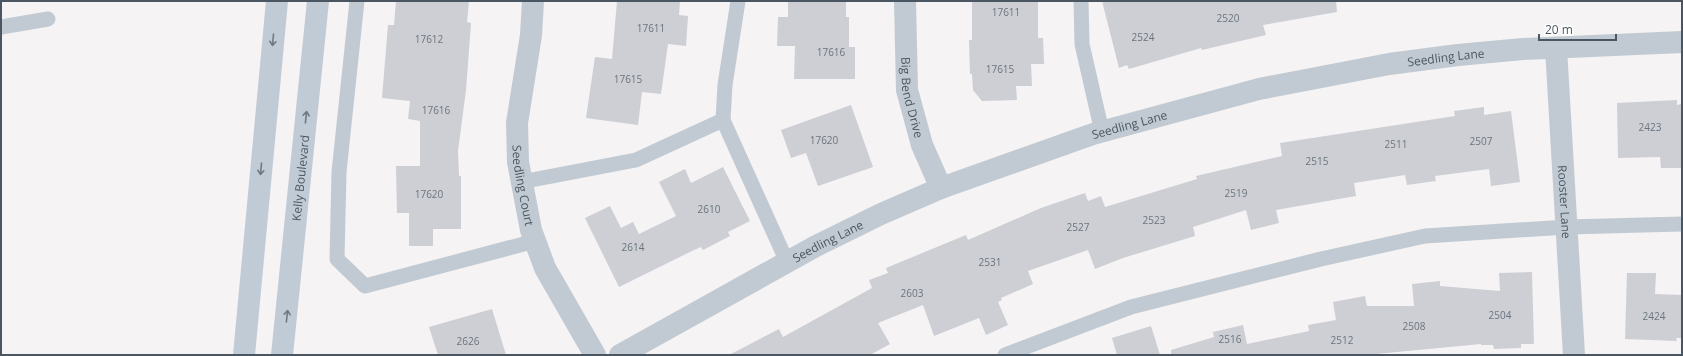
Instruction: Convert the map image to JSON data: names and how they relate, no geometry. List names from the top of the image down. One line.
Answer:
{"streets":{"main road":["Kelly Boulevard"],"street":["Seedling Lane","Big Bend Drive","Seedling Court","Rooster Lane"]},"crossings":[["Seedling Lane","Big Bend Drive"],["Seedling Lane","Rooster Lane"]],"house_numbers":["17611","2520","17611","2524","17612","17616","17615","17615","17616","2423","17620","2507","2511","2515","2519","17620","2610","2523","2527","2614","2531","2603","2504","2424","2508","2516","2512","2626"],"scale_bar":"20 m"}
